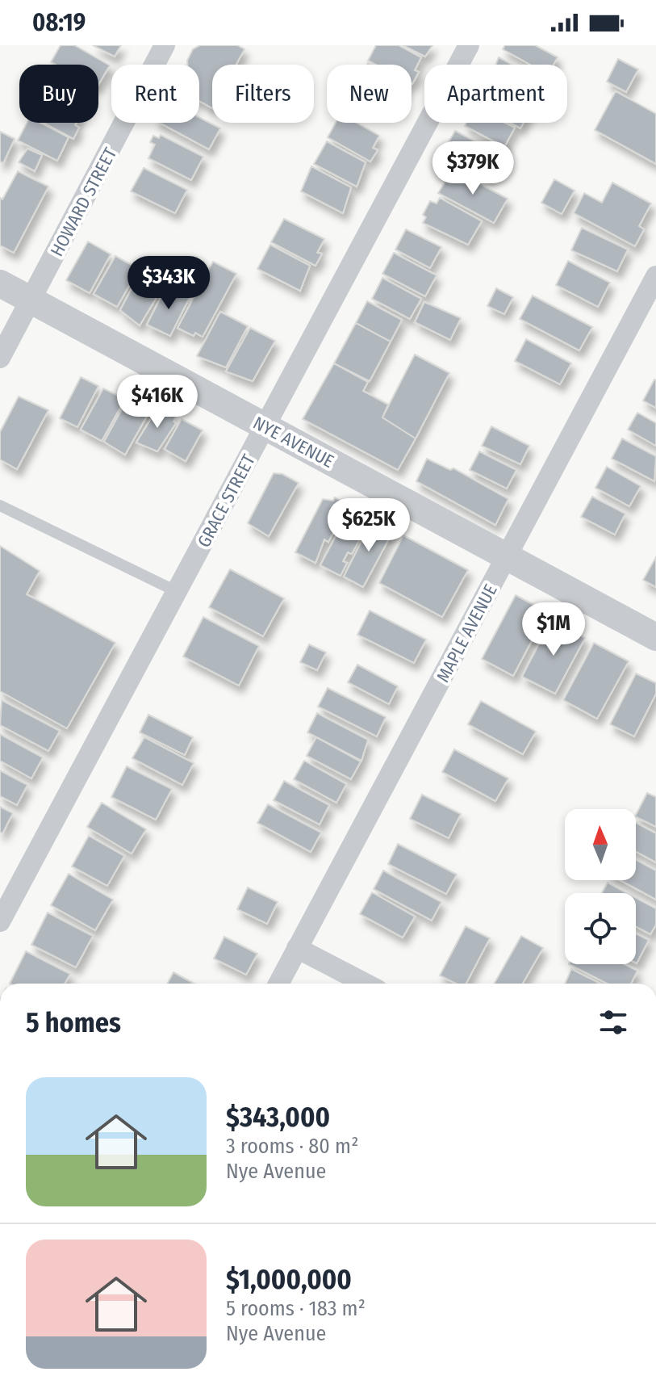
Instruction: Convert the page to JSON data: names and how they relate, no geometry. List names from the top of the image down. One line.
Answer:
{"streets":{"street":["HOWARD STREET","NYE AVENUE","GRACE STREET","MAPLE AVENUE"]},"crossings":[["HOWARD STREET","NYE AVENUE"],["NYE AVENUE","GRACE STREET"],["NYE AVENUE","MAPLE AVENUE"]],"north":"top","page":{"status":"08:19","chip":["Buy","Rent","Filters","New","Apartment"],"price":["$379K","$343K","$416K","$625K","$1M"],"heading":"5 homes","list":[{"name":"$343,000","note":"3 rooms · 80 m² · Nye Avenue"},{"name":"$1,000,000","note":"5 rooms · 183 m² · Nye Avenue"}]}}
